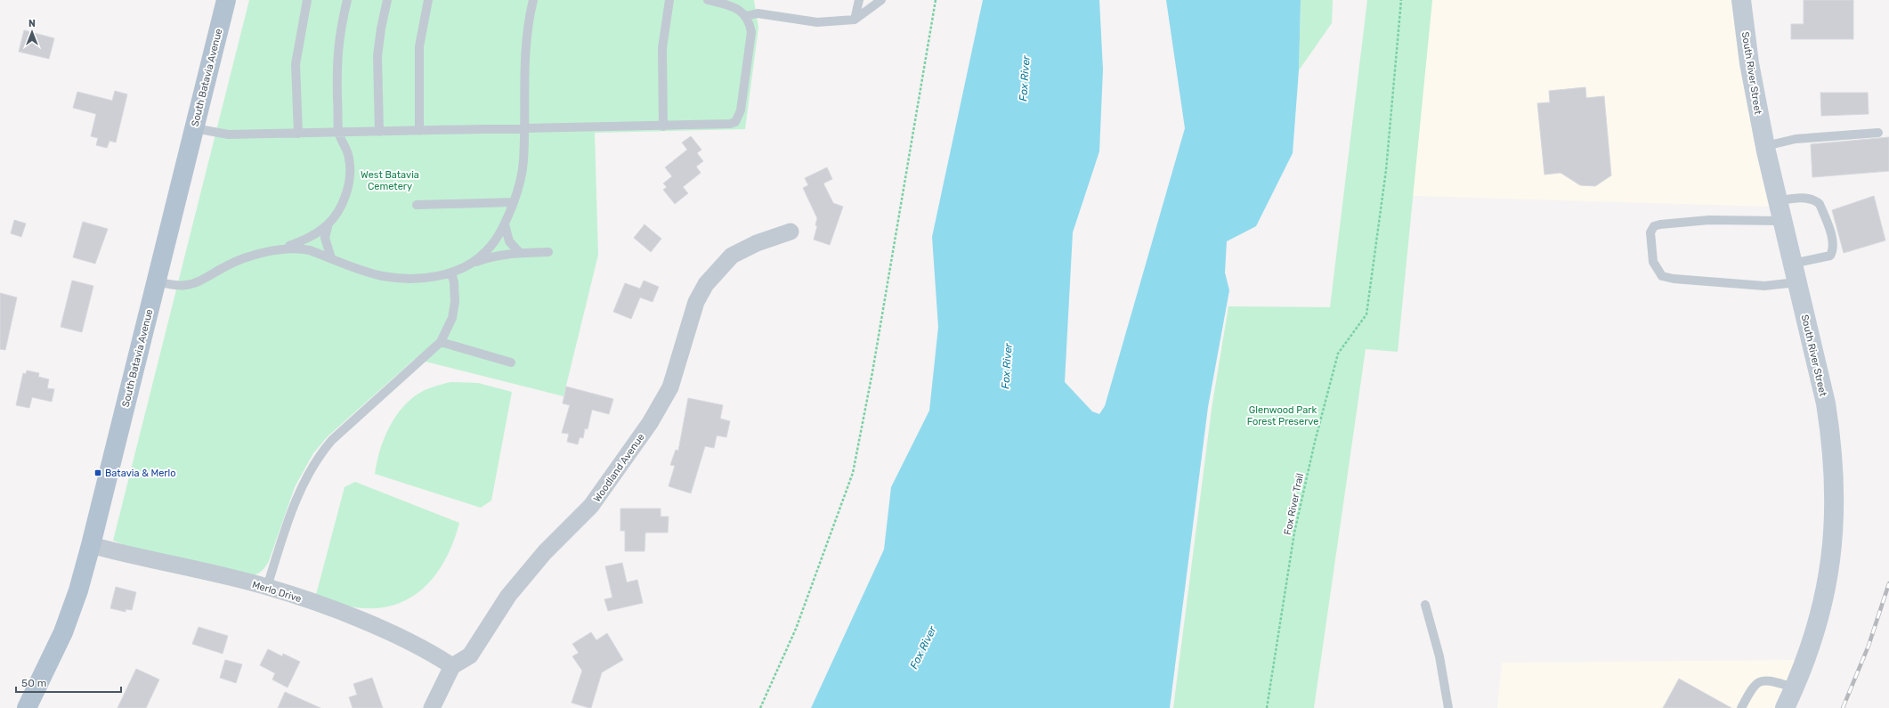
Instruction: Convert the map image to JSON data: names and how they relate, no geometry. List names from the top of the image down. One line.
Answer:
{"streets":{"main road":["South River Street","South Batavia Avenue"],"street":["Woodland Avenue","Merlo Drive"],"path":["Fox River Trail"]},"crossings":[["South Batavia Avenue","Merlo Drive"],["Woodland Avenue","Merlo Drive"]],"water":["Fox River"],"parks":["West Batavia Cemetery","Glenwood Park Forest Preserve"],"places":{"transit":["Batavia & Merlo"]},"scale_bar":"50 m","north":"top"}
